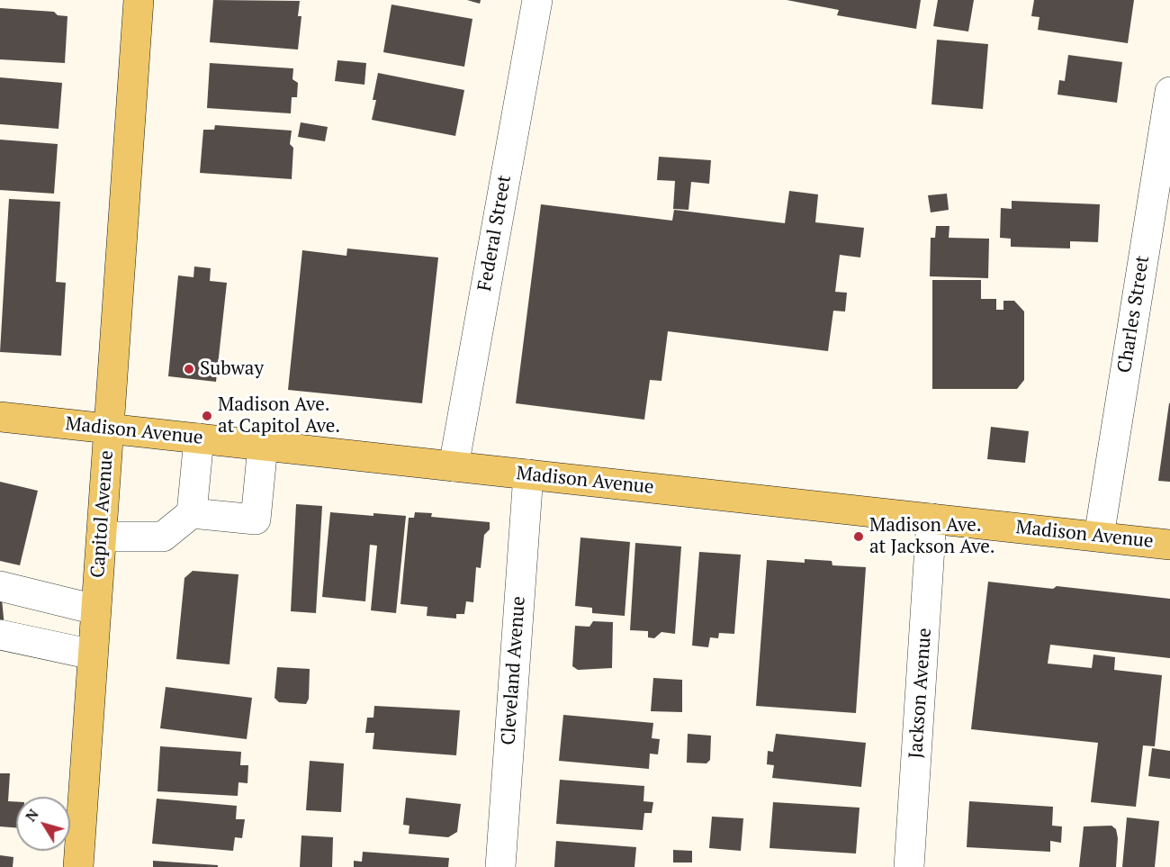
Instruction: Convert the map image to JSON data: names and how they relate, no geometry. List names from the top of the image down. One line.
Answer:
{"streets":{"main road":["Madison Avenue","Capitol Avenue"],"street":["Federal Street","Charles Street","Cleveland Avenue","Jackson Avenue"]},"crossings":[["Federal Street","Madison Avenue"],["Charles Street","Madison Avenue"],["Madison Avenue","Capitol Avenue"],["Madison Avenue","Cleveland Avenue"],["Madison Avenue","Jackson Avenue"]],"places":["Subway","Madison Ave. at Capitol Ave.","Madison Ave. at Jackson Ave."],"north":"top left"}
